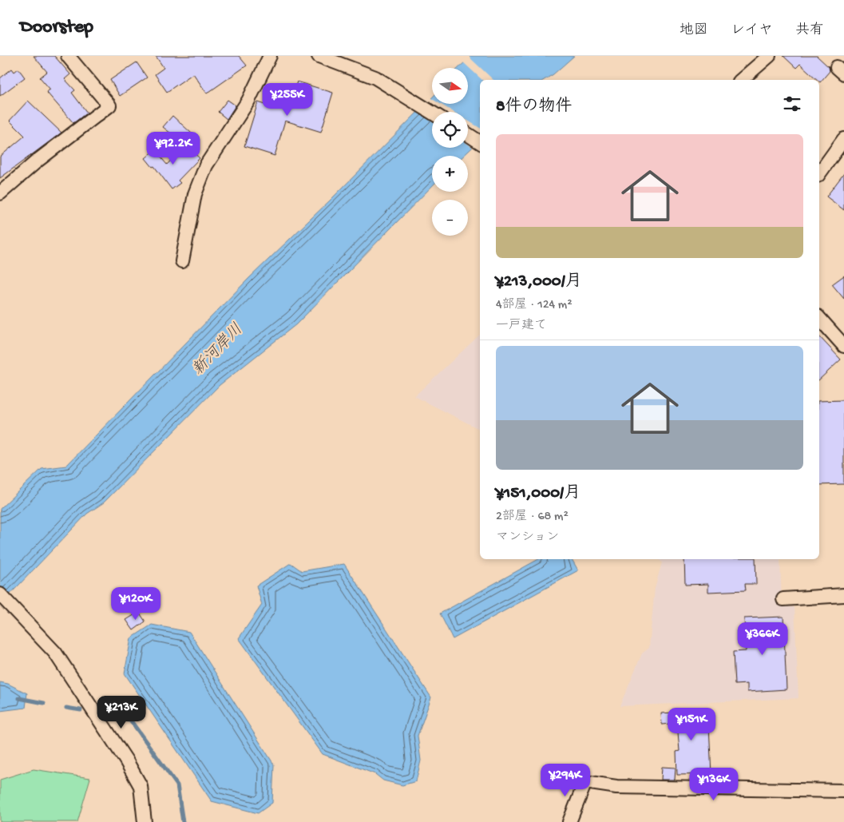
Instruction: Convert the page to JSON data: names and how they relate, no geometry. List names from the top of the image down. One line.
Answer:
{"water":["新河岸川"],"north":"right","page":{"header":"Doorstep","nav":["地図","レイヤ","共有"],"map_buttons":["+","−"],"heading":"8件の物件","price":["¥255K","¥92.2K","¥120K","¥366K","¥213K","¥151K","¥294K","¥136K"],"list":[{"name":"¥213,000/月","note":"4部屋 · 124 m² · 一戸建て"},{"name":"¥151,000/月","note":"2部屋 · 68 m² · マンション"}]}}
